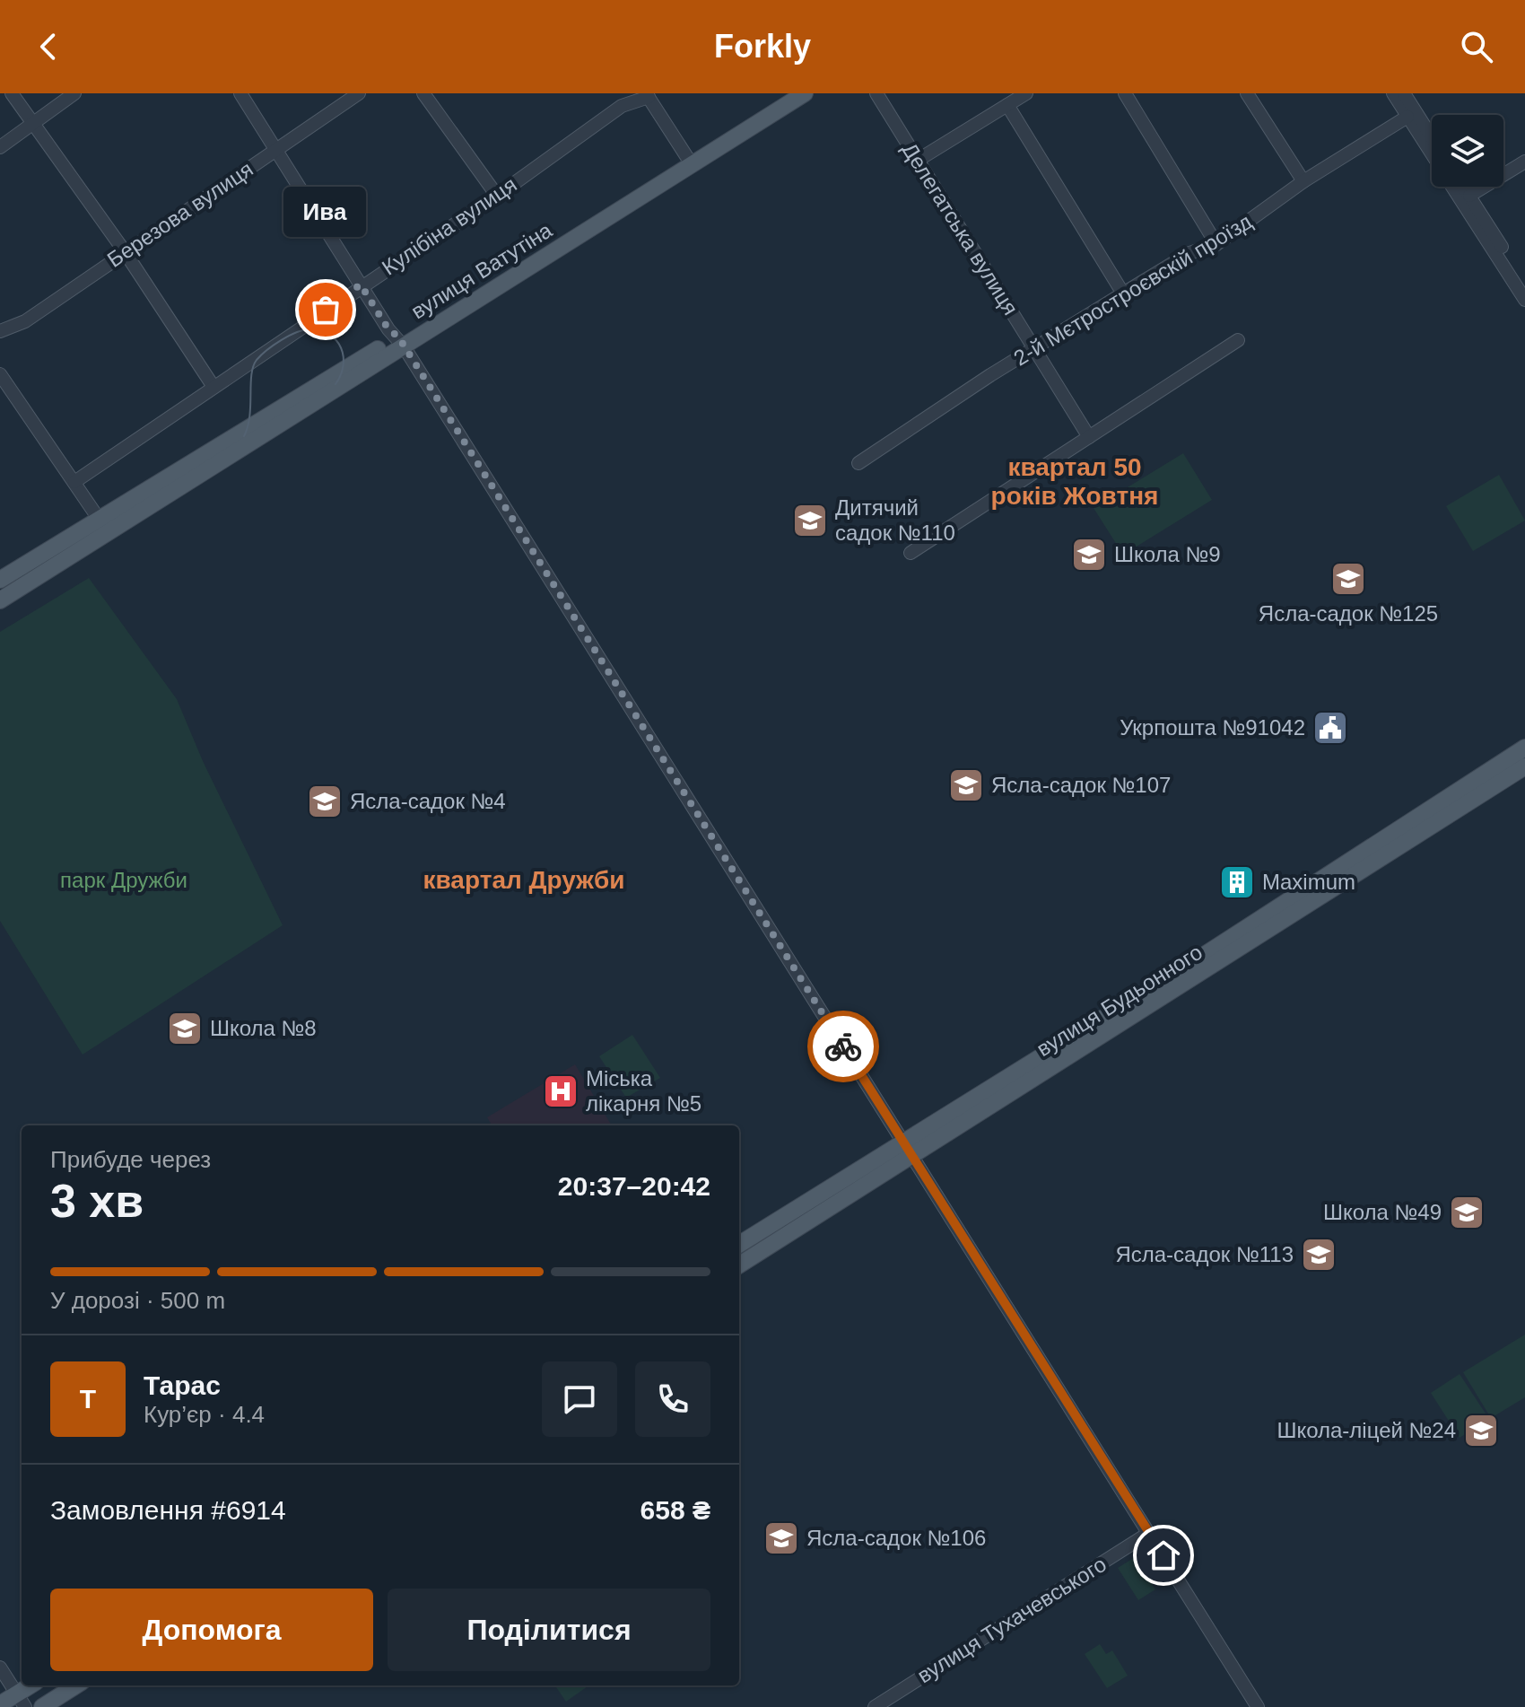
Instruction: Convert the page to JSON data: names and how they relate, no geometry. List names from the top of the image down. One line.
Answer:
{"streets":{"main road":["вулиця Ватутіна","вулиця Будьонного"],"street":["Березова вулиця","Кулібіна вулиця","Делегатська вулиця","2-й Мєтростроєвскій проїзд","вулиця Тухачевського"]},"crossings":[["Делегатська вулиця","2-й Мєтростроєвскій проїзд"]],"districts":["квартал 50 років Жовтня","квартал Дружби"],"parks":["парк Дружби"],"places":{"other":["Ива"],"school or university":["Дитячий садок №110","Школа №9","Ясла-садок №125","Ясла-садок №107","Ясла-садок №4","Школа №8","Школа №49","Ясла-садок №113","Школа-ліцей №24","Ясла-садок №106"],"public building":["Укрпошта №91042"],"building":["Maximum"],"hospital":["Міська лікарня №5"]},"page":{"header":"Forkly","bubble":"Ива","heading":["3 хв","Прибуде через","20:37–20:42"],"panel":["Тарас","Кур’єр · 4.4","Замовлення #6914","658 ₴"],"bar":"У дорозі · 500 m","round":"Т","buttons":["Допомога","Поділитися"]}}
